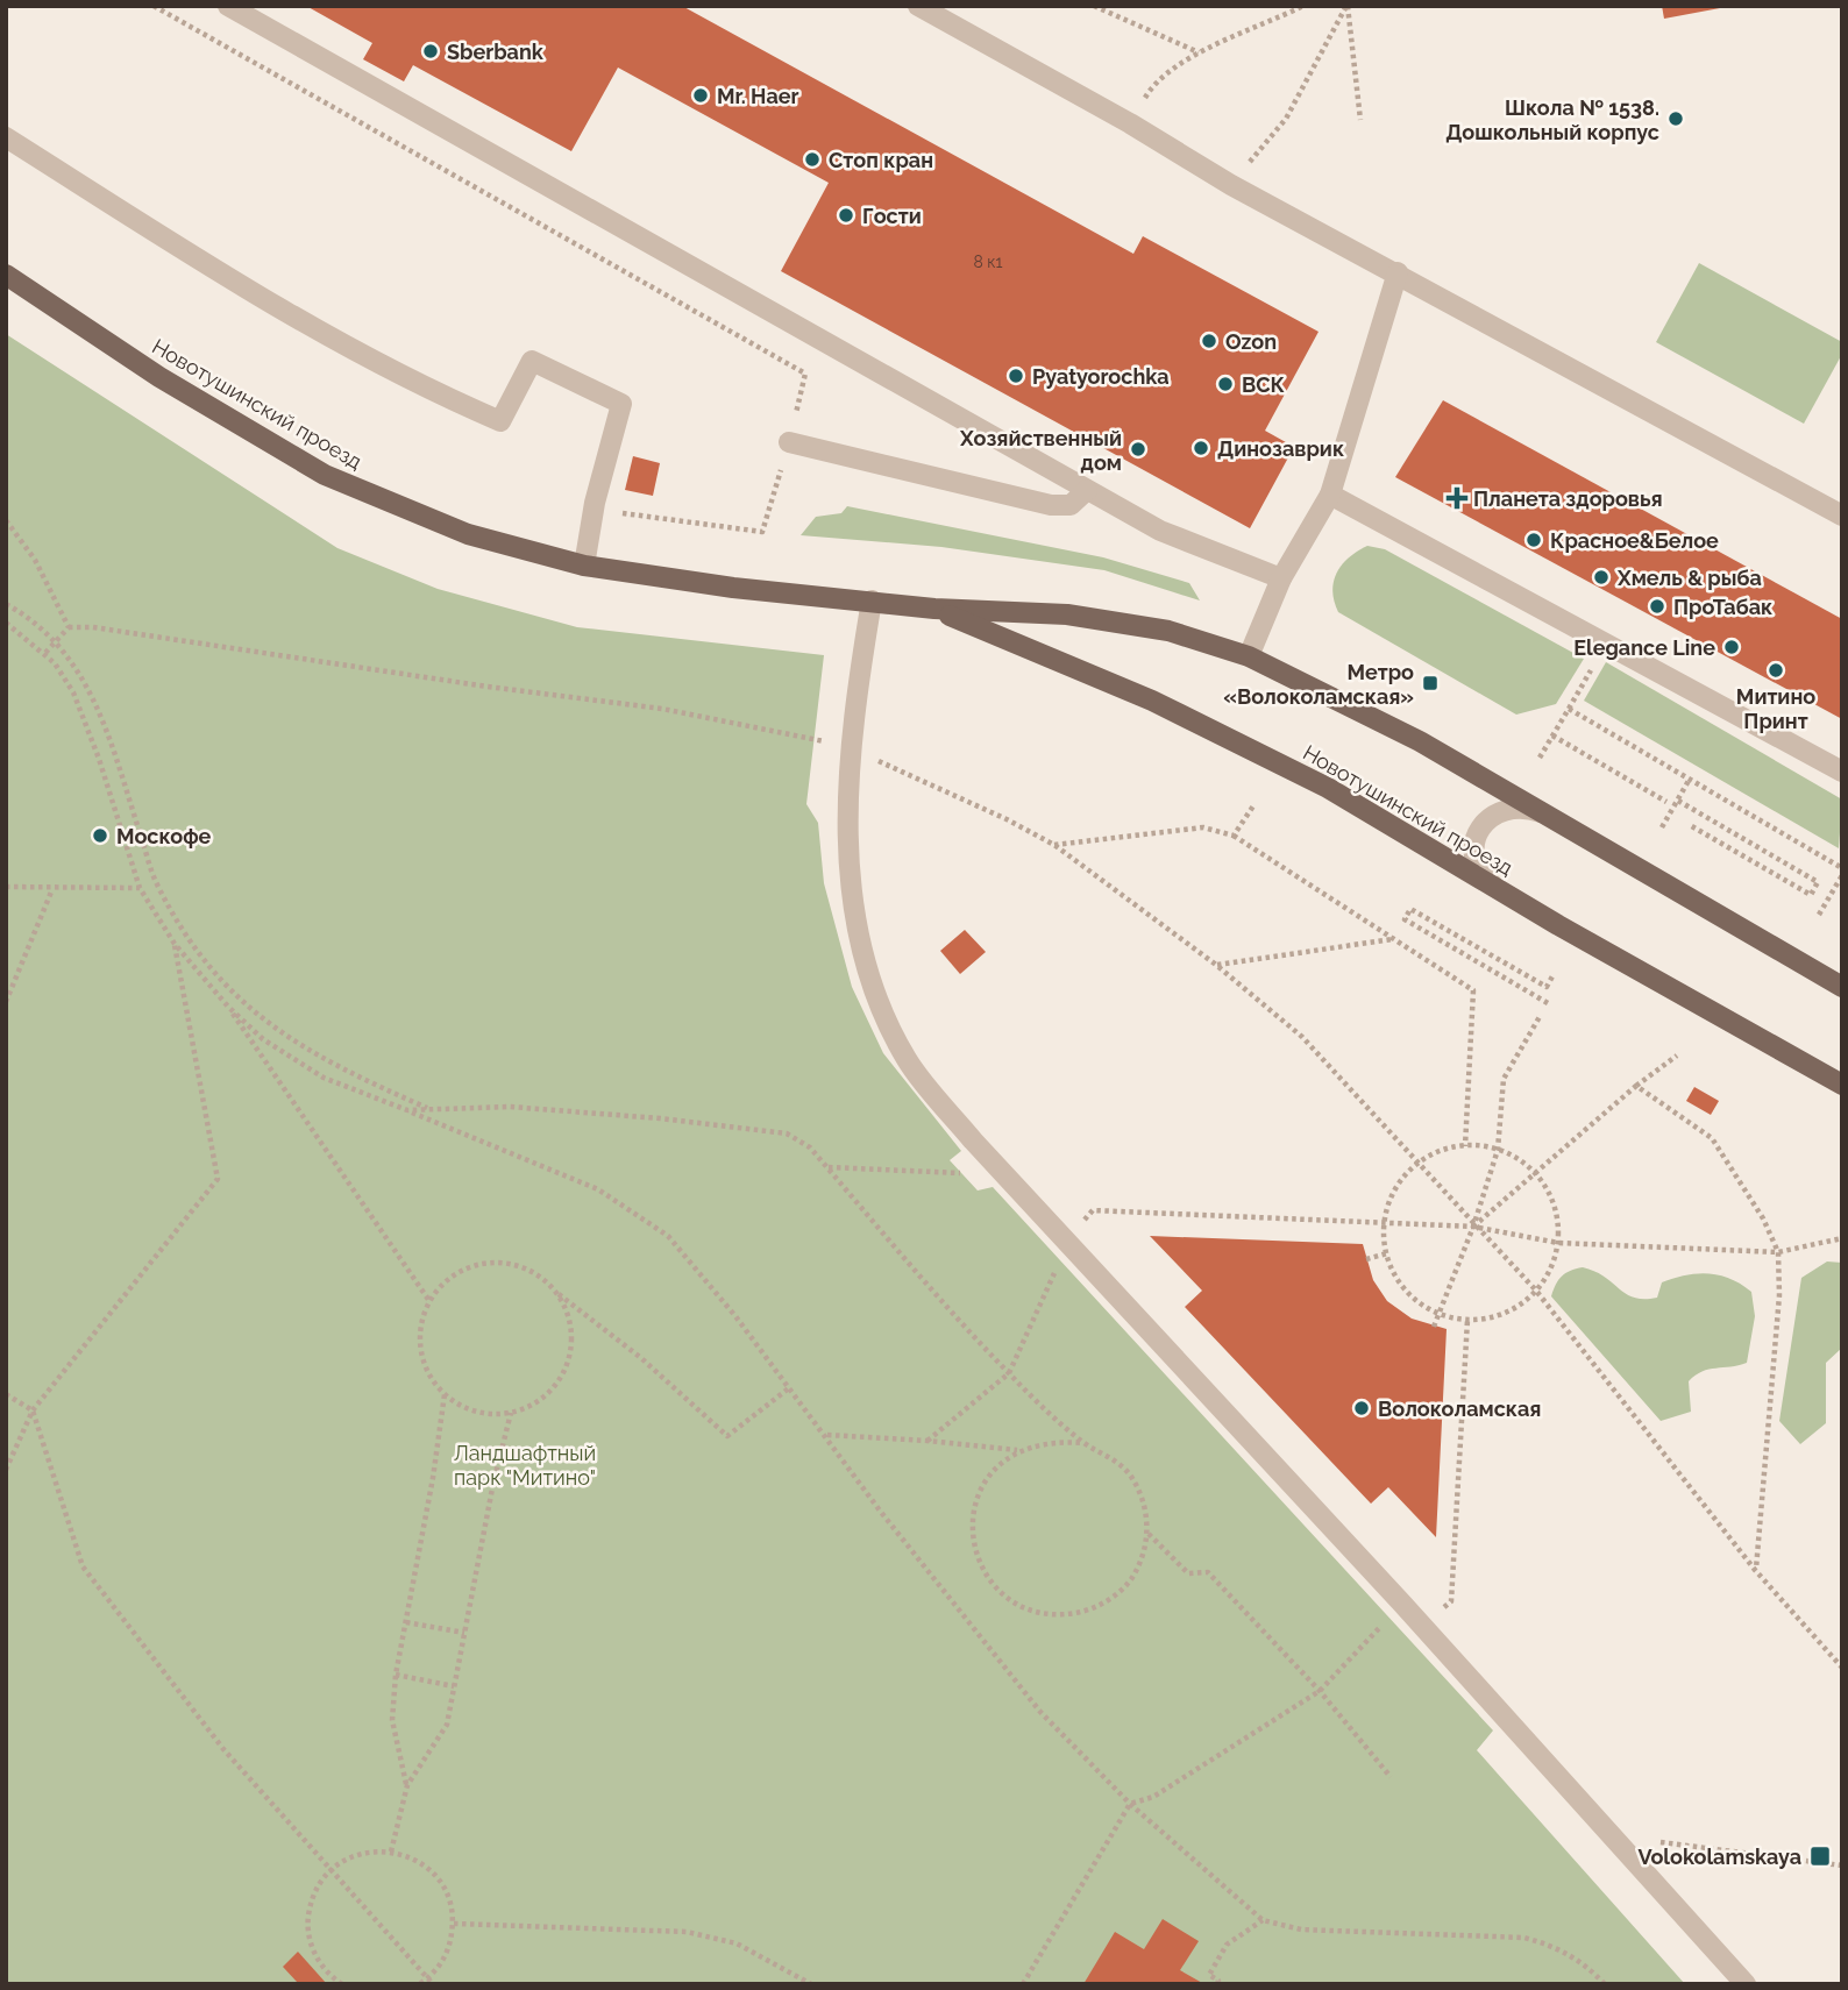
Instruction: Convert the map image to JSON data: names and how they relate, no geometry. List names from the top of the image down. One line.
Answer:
{"streets":{"main road":["Новотушинский проезд"]},"parks":["Ландшафтный парк \"Митино\""],"places":{"other":["Sberbank","Mr. Haer","Школа № 1538. Дошкольный корпус","Стоп кран","Гости","Ozon","Pyatyorochka","ВСК","Динозаврик","Хозяйственный дом","Красное&Белое","Хмель & рыба","ПроТабак","Elegance Line","Митино Принт","Москофе","Волоколамская"],"health":["Планета здоровья"],"transit":["Метро «Волоколамская»","Volokolamskaya"]},"house_numbers":["8 к1"]}
